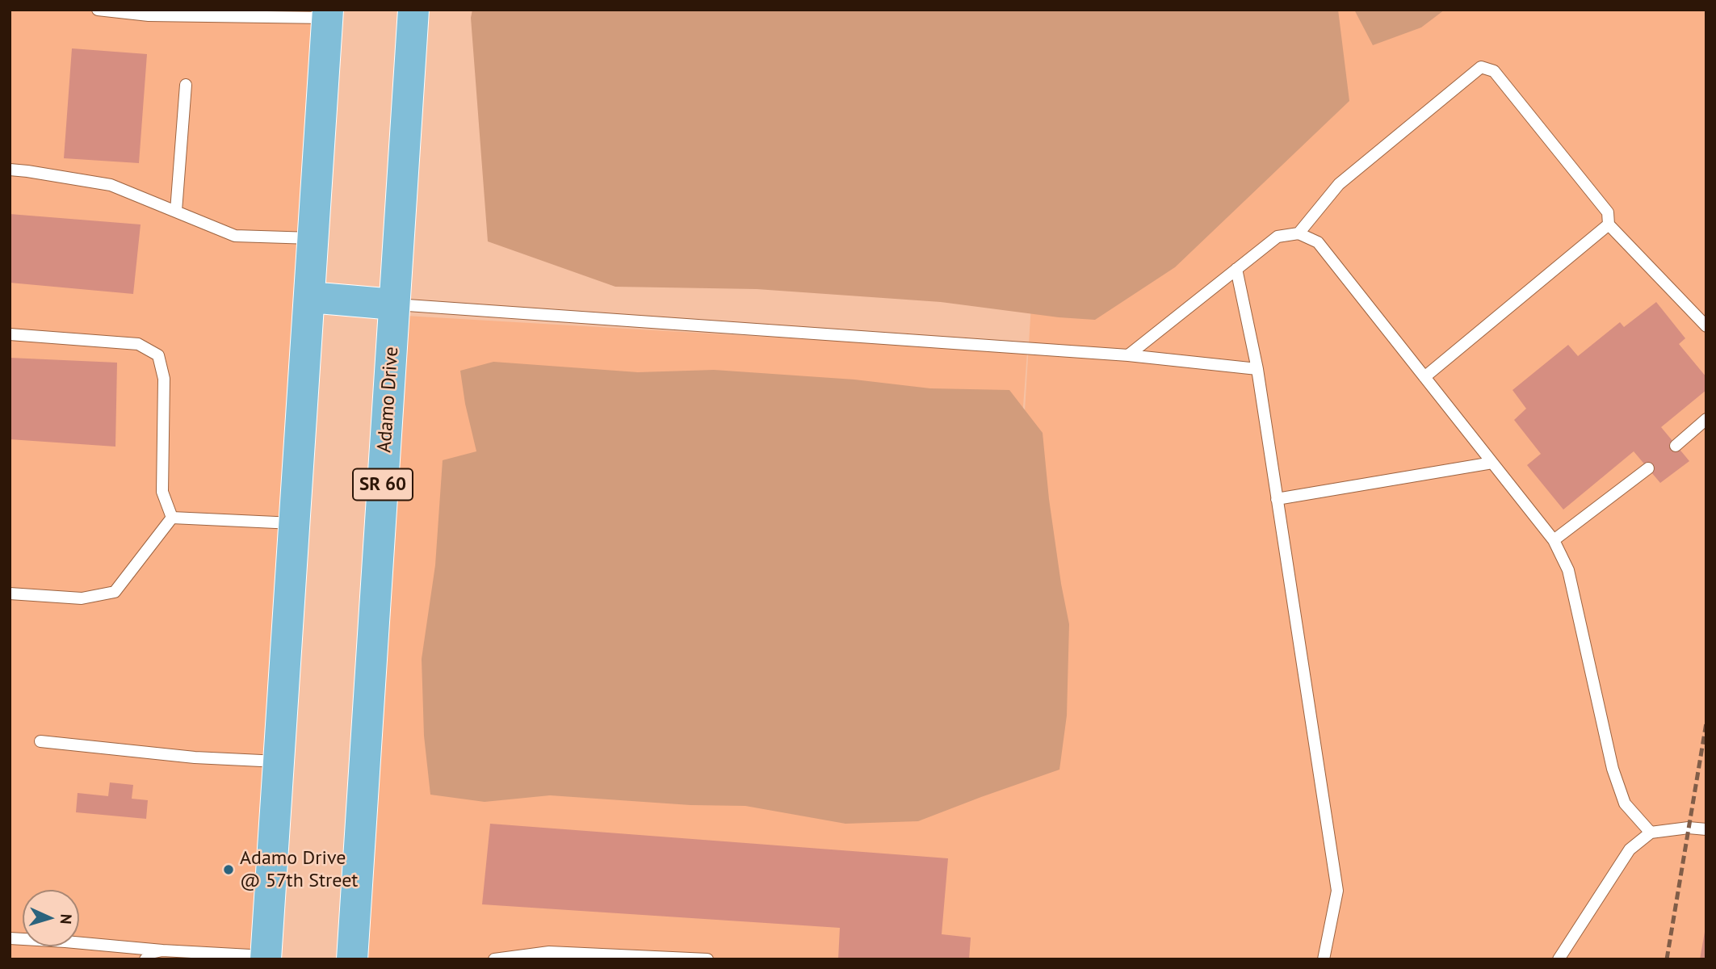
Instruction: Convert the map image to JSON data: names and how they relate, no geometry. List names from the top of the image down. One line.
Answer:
{"streets":{"main road":["Adamo Drive","SR 60"]},"places":["Adamo Drive @ 57th Street"],"north":"right"}
